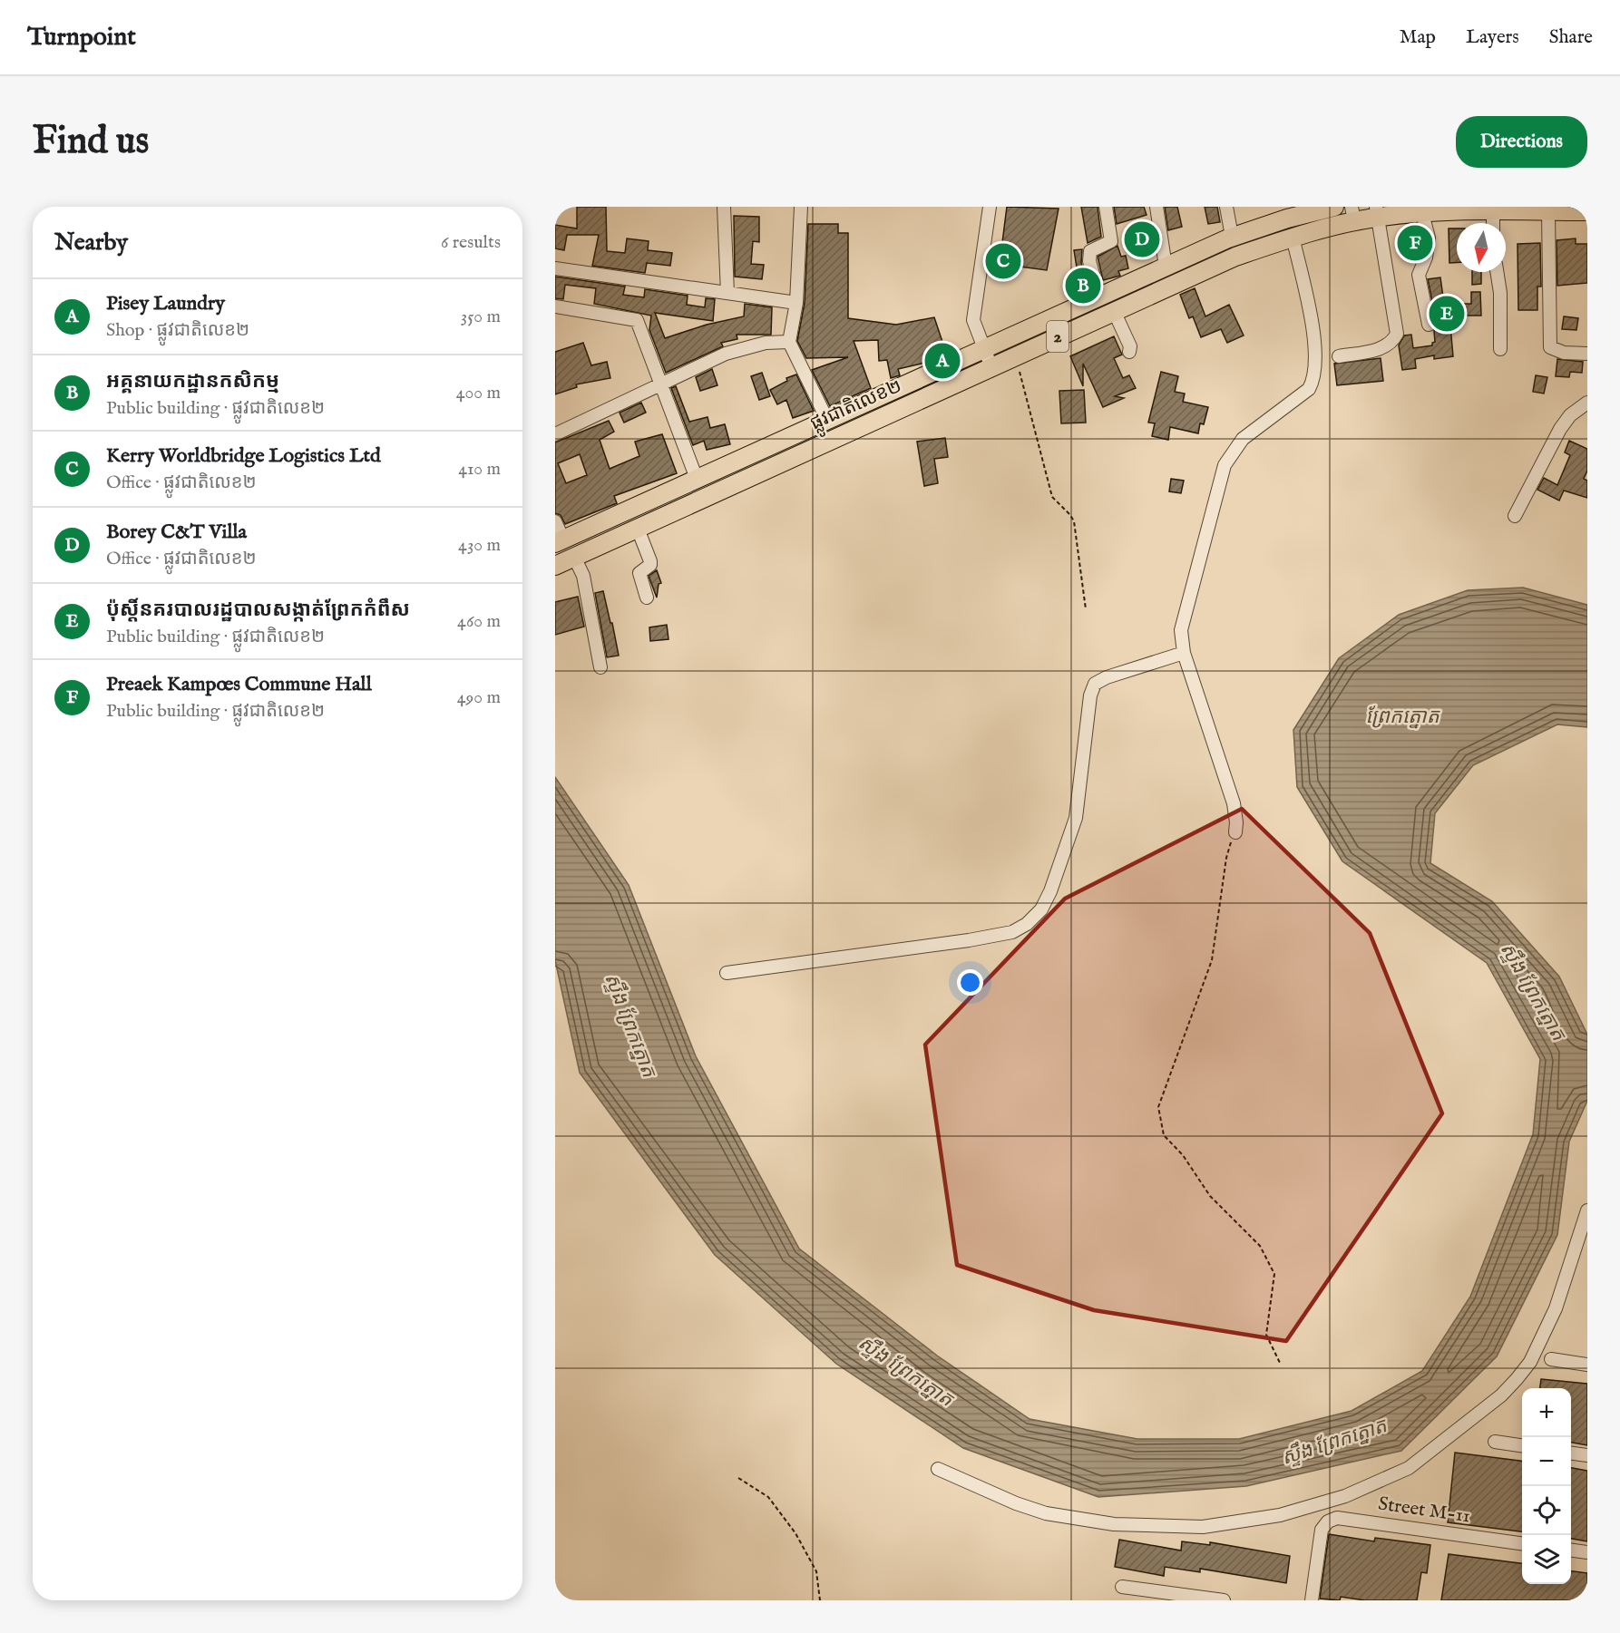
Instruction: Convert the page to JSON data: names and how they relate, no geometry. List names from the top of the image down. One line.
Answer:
{"streets":{"highway":["2","ផ្លូវជាតិលេខ២"],"street":["Street M-11"]},"water":["ព្រែកត្នោត","ស្ទឹង ព្រែកត្នោត"],"north":"bottom","page":{"header":"Turnpoint","nav":["Map","Layers","Share"],"buttons":"Directions","title":"Find us","heading":["Nearby","6 results"],"pins":["D","F","C","B","E","A"],"list":[{"mark":"A","name":"Pisey Laundry","note":"Shop · ផ្លូវជាតិលេខ២","value":"350 m"},{"mark":"B","name":"អគ្គនាយកដ្ឋានកសិកម្ម","note":"Public building · ផ្លូវជាតិលេខ២","value":"400 m"},{"mark":"C","name":"Kerry Worldbridge Logistics Ltd","note":"Office · ផ្លូវជាតិលេខ២","value":"410 m"},{"mark":"D","name":"Borey C&T Villa","note":"Office · ផ្លូវជាតិលេខ២","value":"430 m"},{"mark":"E","name":"ប៉ុស្តិ៍នគរបាលរដ្ឋបាលសង្កាត់ព្រែកកំពឹស","note":"Public building · ផ្លូវជាតិលេខ២","value":"460 m"},{"mark":"F","name":"Preaek Kampœs Commune Hall","note":"Public building · ផ្លូវជាតិលេខ២","value":"490 m"}],"map_buttons":["+","−"]}}
